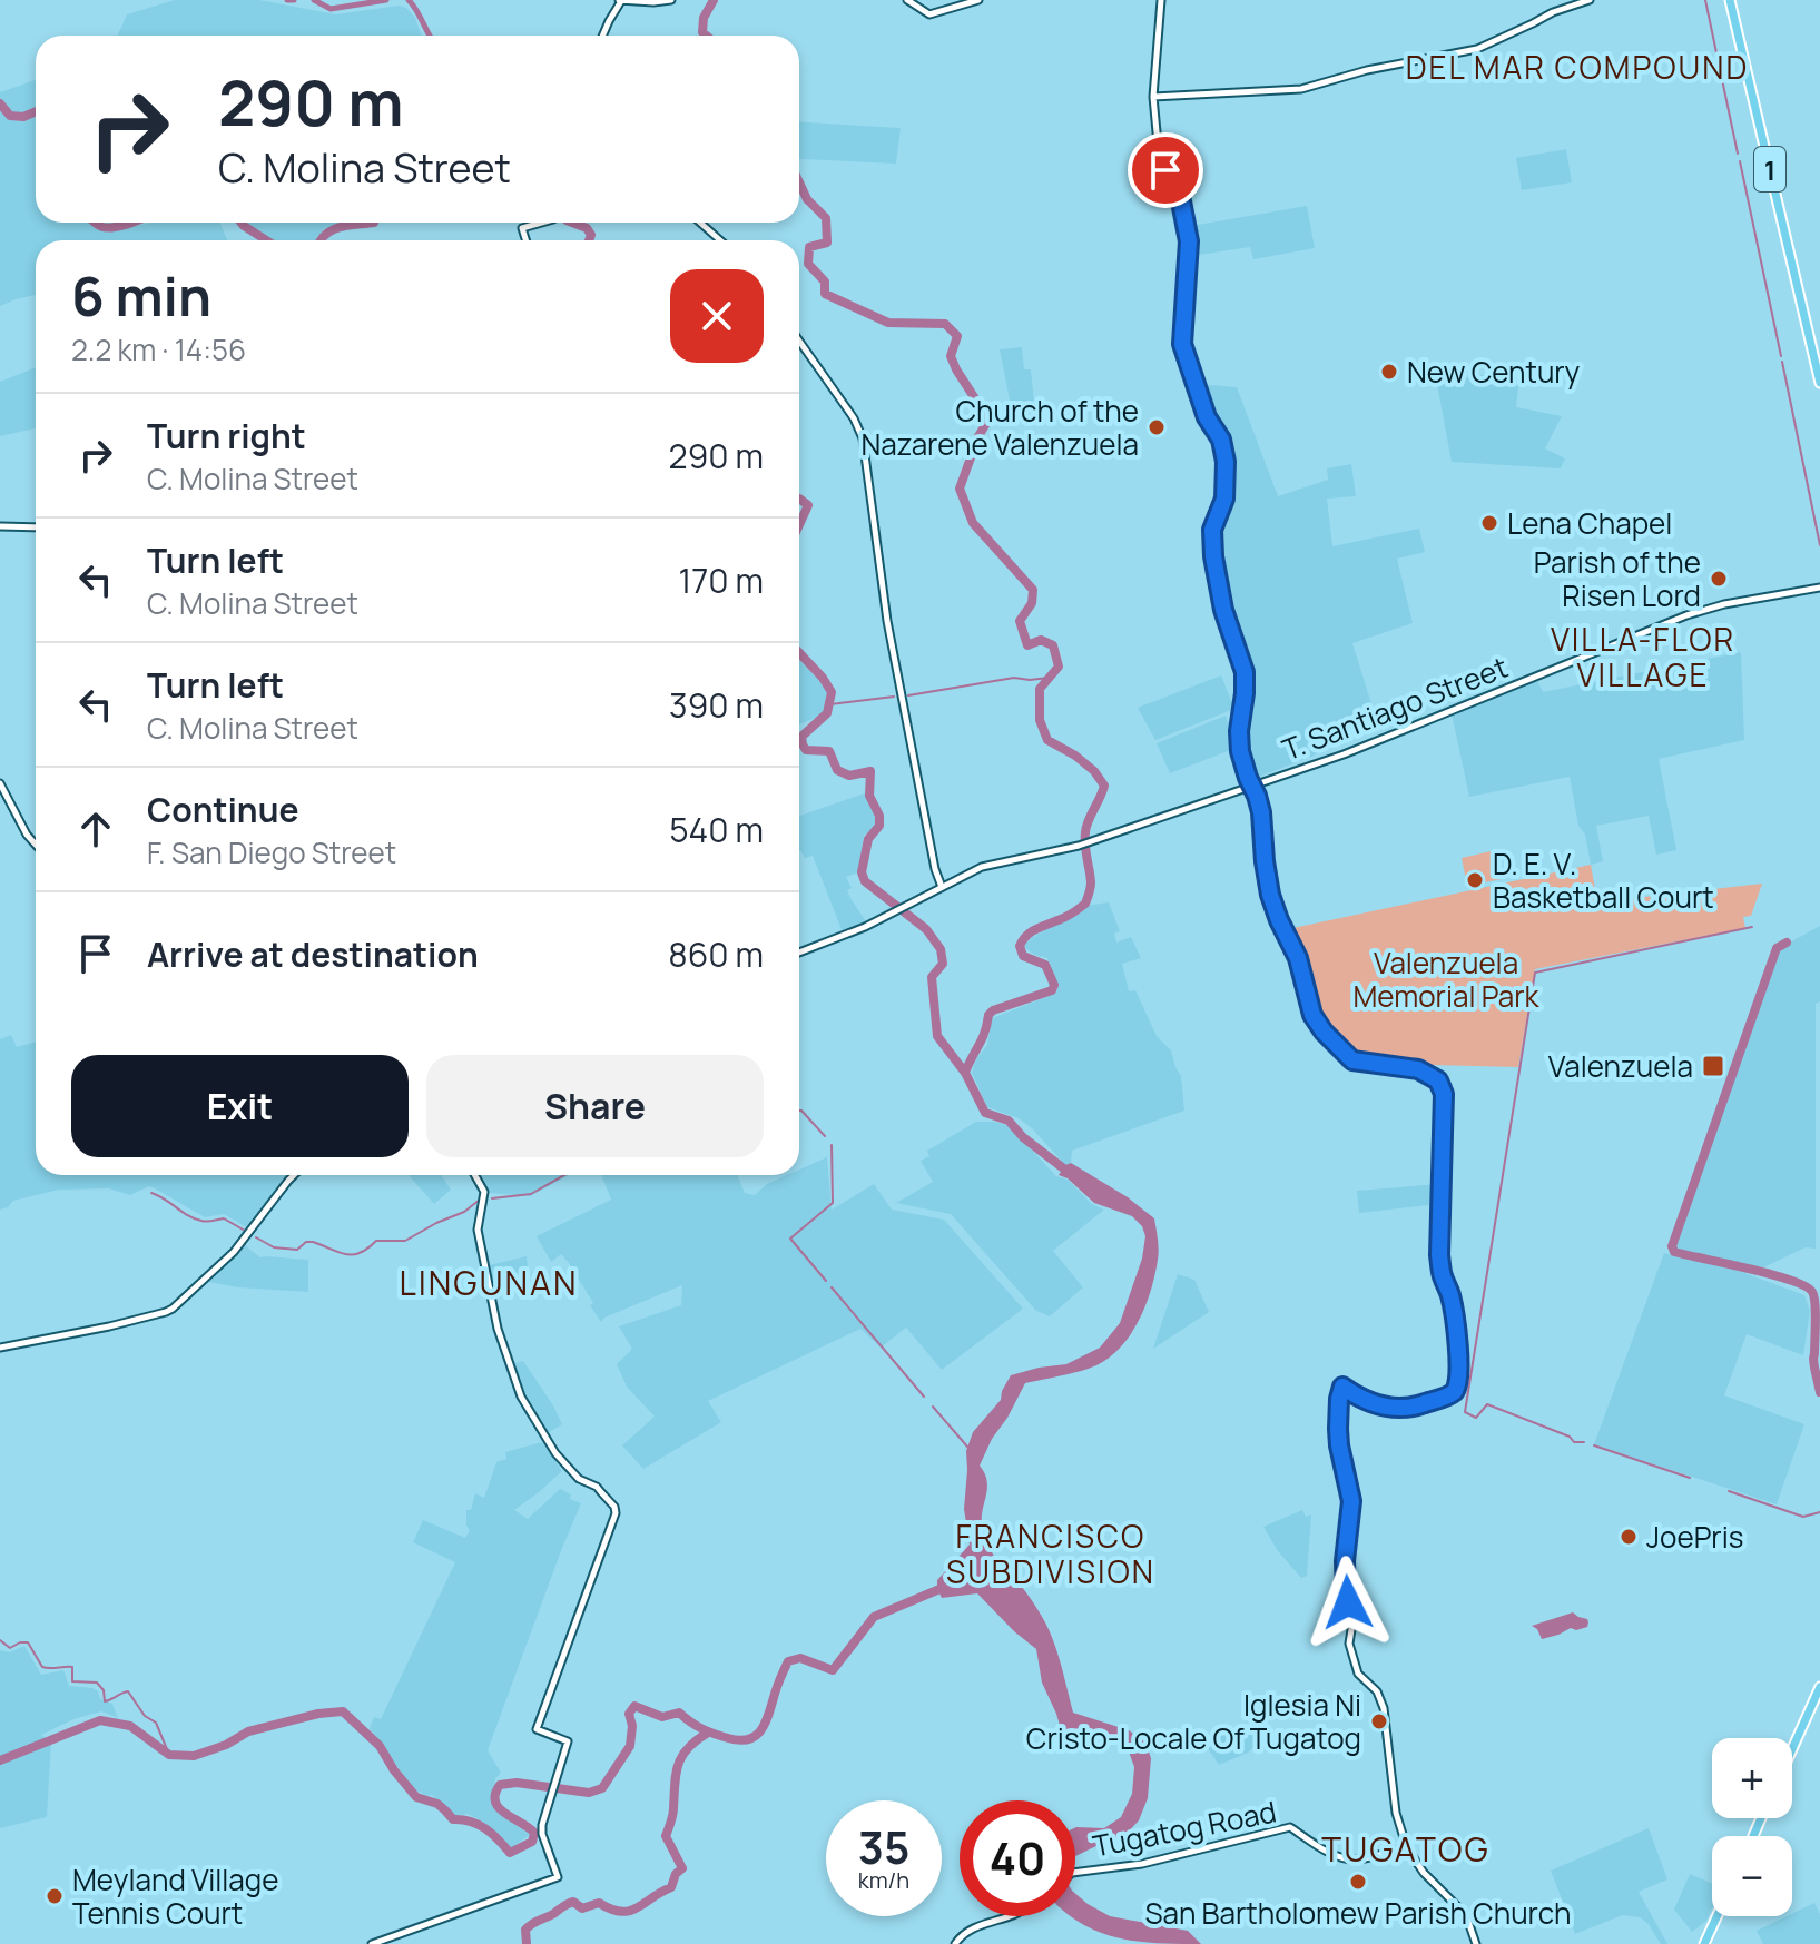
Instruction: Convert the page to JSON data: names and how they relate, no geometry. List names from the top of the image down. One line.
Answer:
{"streets":{"highway":["1"],"street":["T. Santiago Street","Tugatog Road"]},"districts":["DEL MAR COMPOUND","VILLA-FLOR VILLAGE","LINGUNAN","FRANCISCO SUBDIVISION","TUGATOG"],"parks":["Valenzuela Memorial Park"],"places":{"other":["New Century","Church of the Nazarene Valenzuela","Lena Chapel","Parish of the Risen Lord","D. E. V. Basketball Court","JoePris","Iglesia Ni Cristo-Locale Of Tugatog","San Bartholomew Parish Church","Meyland Village Tennis Court"],"transit":["Valenzuela"]},"page":{"turn":["290 m","C. Molina Street"],"heading":["6 min","2.2 km · 14:56"],"list":[{"name":"Turn right","note":"C. Molina Street","value":"290 m"},{"name":"Turn left","note":"C. Molina Street","value":"170 m"},{"name":"Turn left","note":"C. Molina Street","value":"390 m"},{"name":"Continue","note":"F. San Diego Street","value":"540 m"},{"name":"Arrive at destination","value":"860 m"}],"buttons":["Exit","Share"],"map_buttons":["+","−"],"speed":"35 km/h","limit":"40"}}
